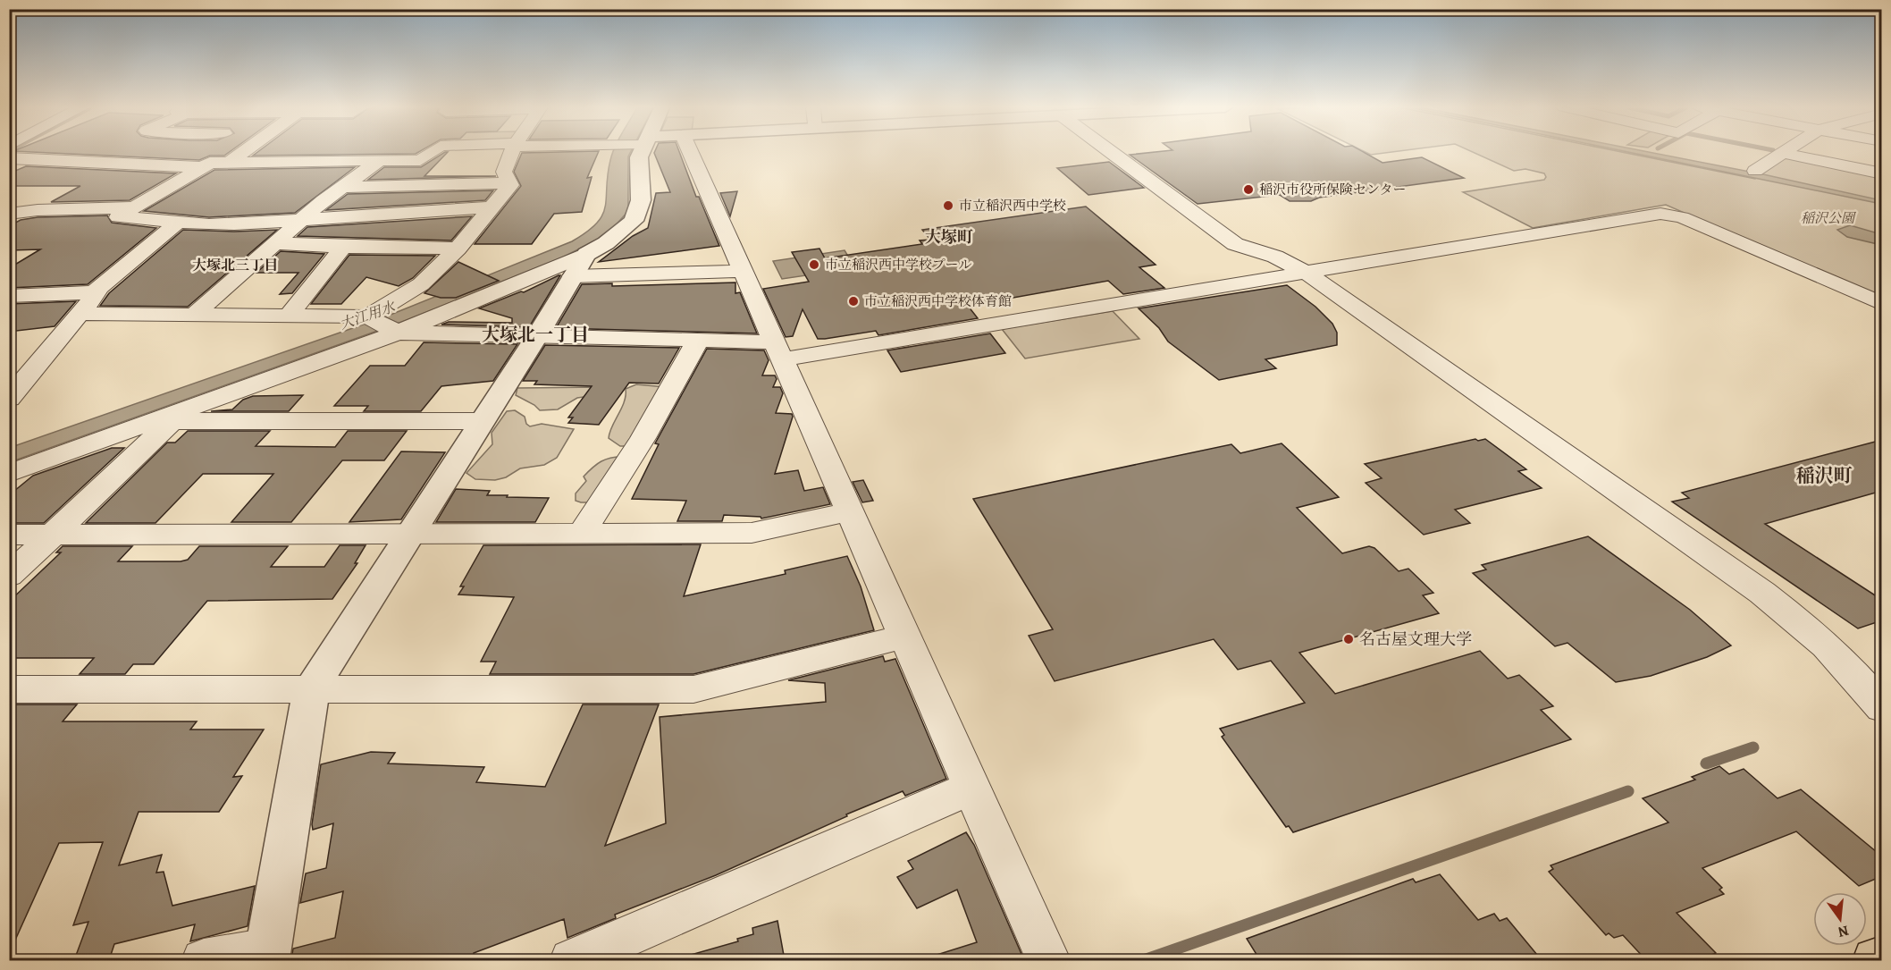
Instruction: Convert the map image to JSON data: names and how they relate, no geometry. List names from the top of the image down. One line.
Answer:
{"districts":["大塚町","大塚北三丁目","大塚北一丁目","稲沢町"],"water":["大江用水"],"parks":["稲沢公園"],"places":["稲沢市役所保険センター","市立稲沢西中学校","市立稲沢西中学校プール","市立稲沢西中学校体育館","名古屋文理大学"],"north":"bottom"}
